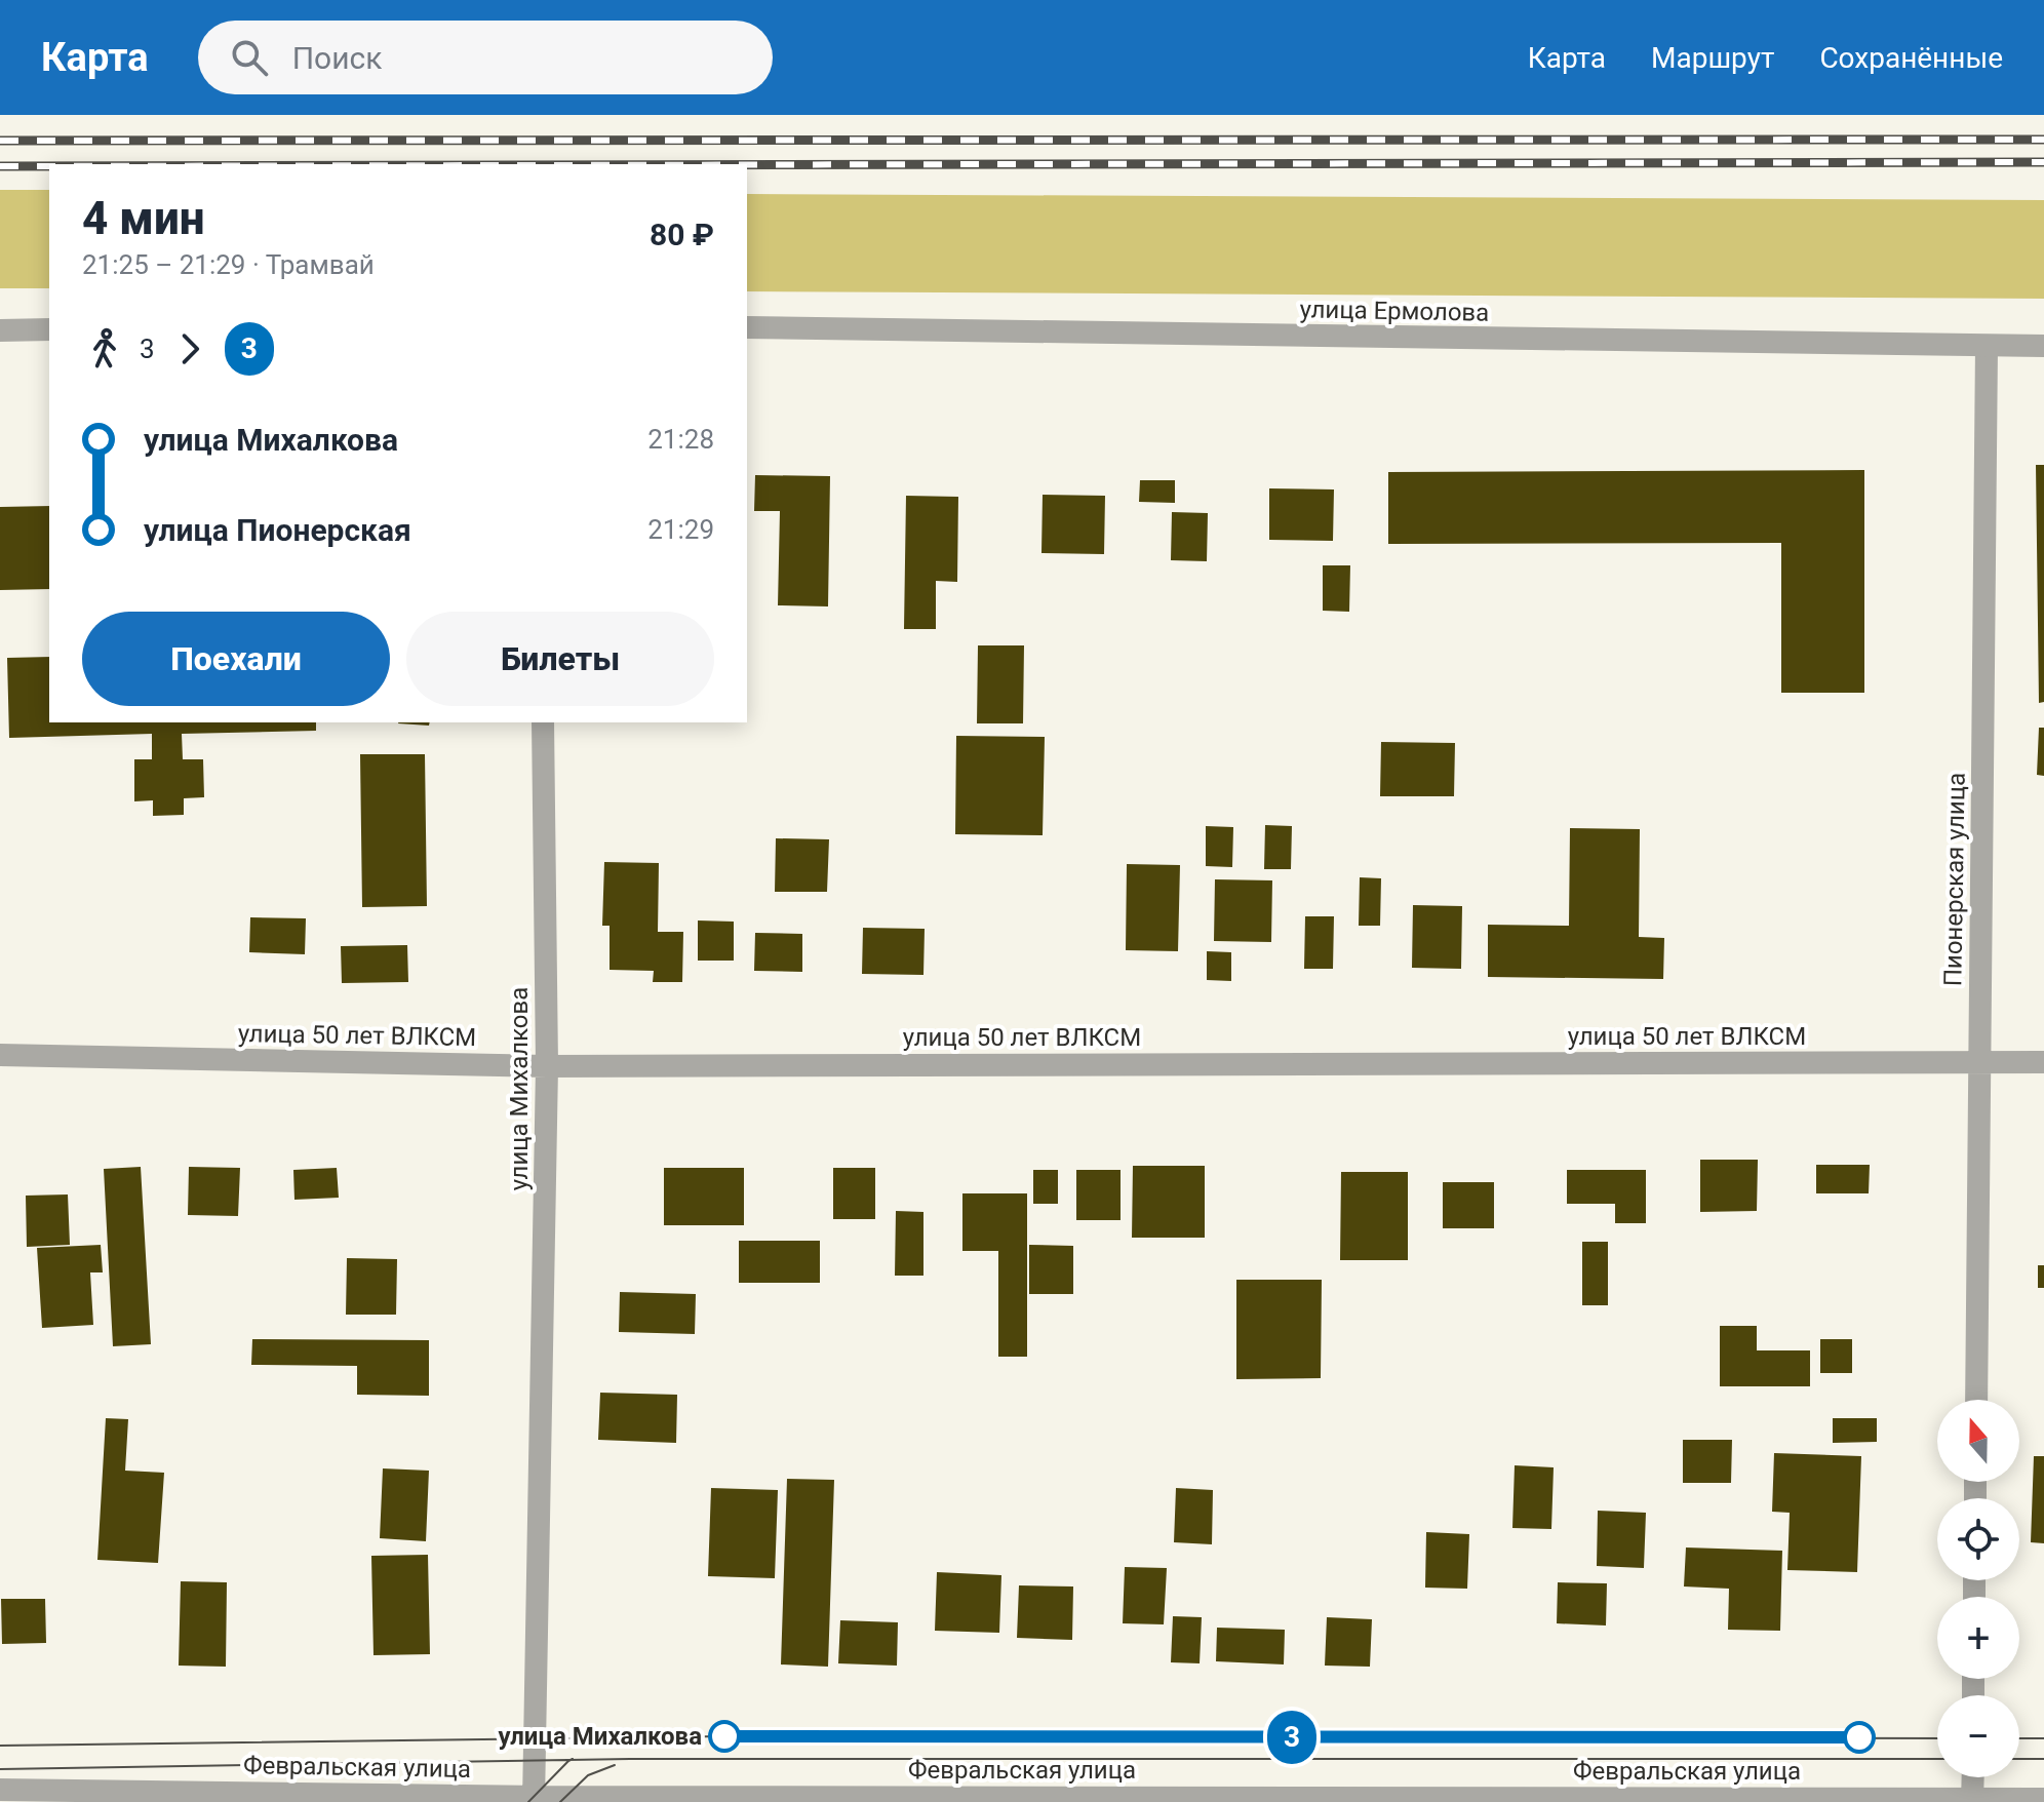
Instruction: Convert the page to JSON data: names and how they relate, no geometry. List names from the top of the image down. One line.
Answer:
{"streets":{"street":["улица Ермолова","Пионерская улица","улица 50 лет ВЛКСМ","улица Михалкова","Февральская улица"]},"crossings":[["улица Ермолова","Пионерская улица"],["Пионерская улица","улица 50 лет ВЛКСМ"],["улица 50 лет ВЛКСМ","улица Михалкова"],["улица Михалкова","Февральская улица"]],"places":["улица Михалкова"],"lines":["tram line 3"],"north":"top","page":{"header":"Карта","search":"Поиск","nav":["Карта","Маршрут","Сохранённые"],"on_map":"3","heading":["4 мин","21:25 – 21:29 · Трамвай","80 ₽"],"legs":["3","3"],"list":[{"name":"улица Михалкова","value":"21:28"},{"name":"улица Пионерская","value":"21:29"}],"buttons":["Поехали","Билеты"],"map_buttons":["+","−"]}}
